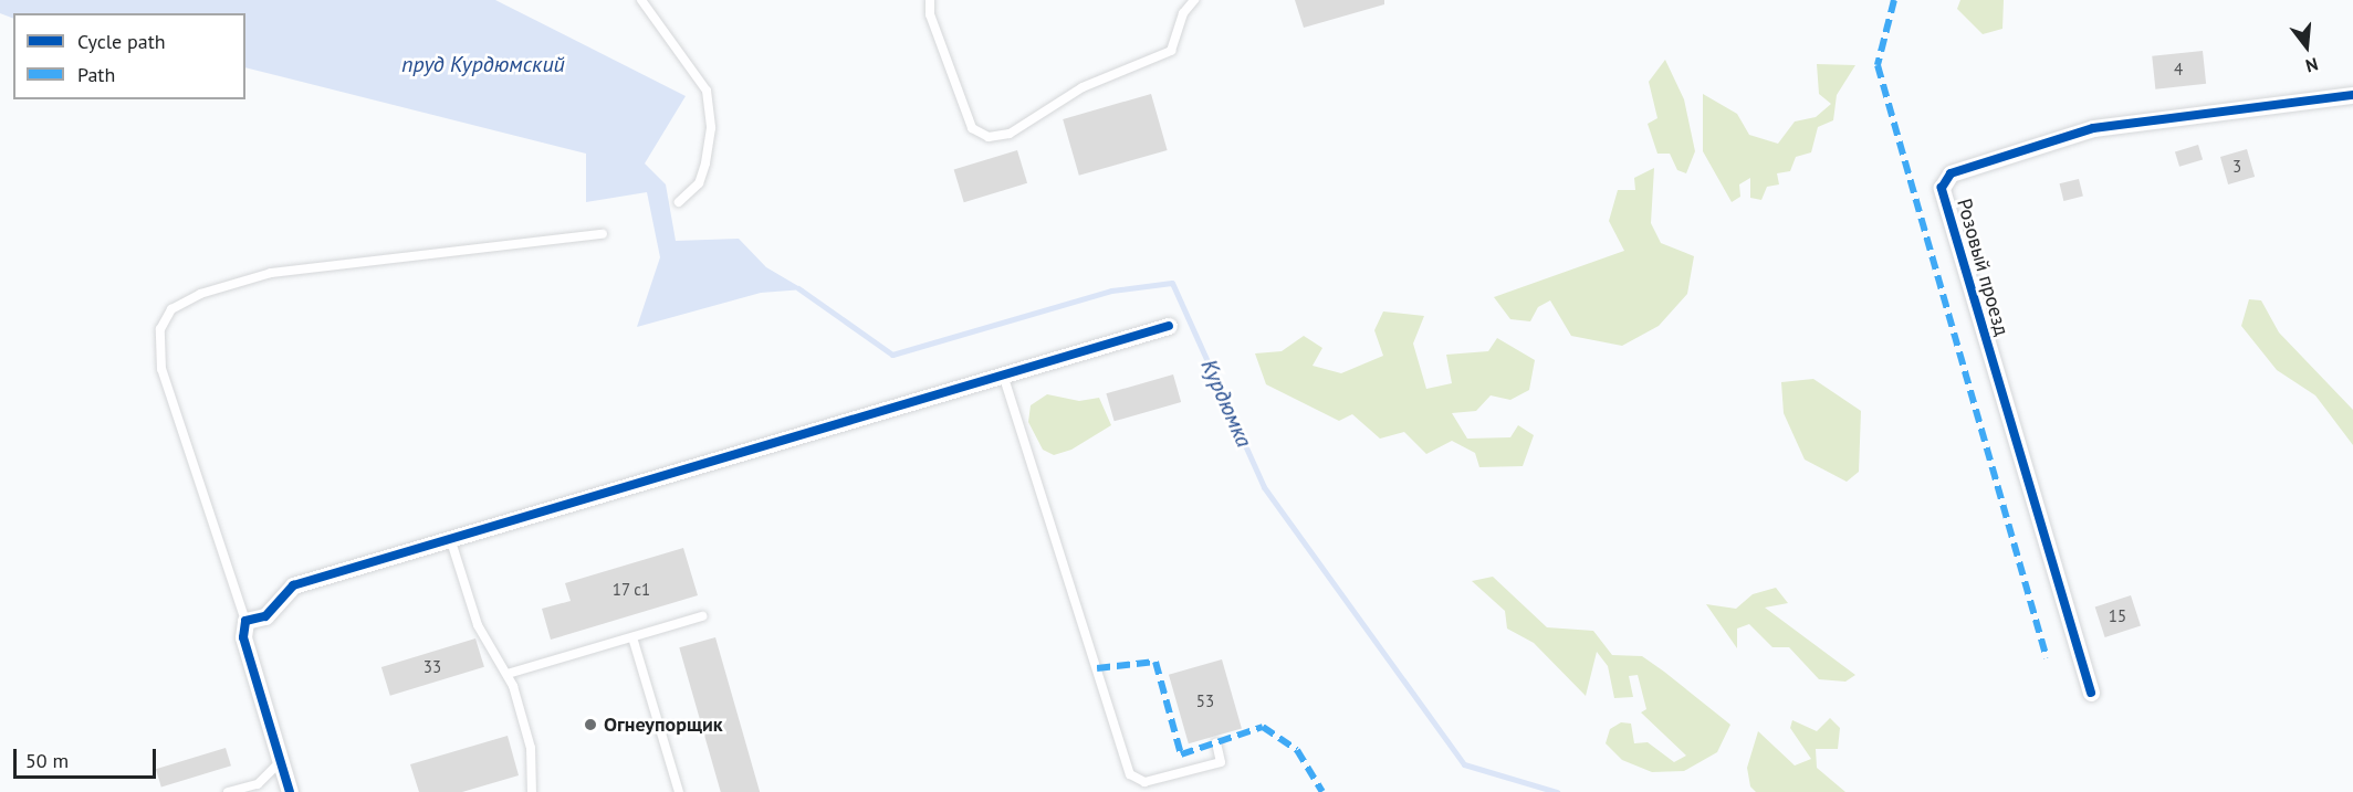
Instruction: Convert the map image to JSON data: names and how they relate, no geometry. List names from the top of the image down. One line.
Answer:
{"streets":{"street":["Розовый проезд"]},"water":["пруд Курдюмский","Курдюмка"],"places":["Огнеупорщик"],"house_numbers":["4","3","17 с1","15","33","53"],"legend":["Cycle path","Path"],"scale_bar":"50 m","north":"bottom"}
